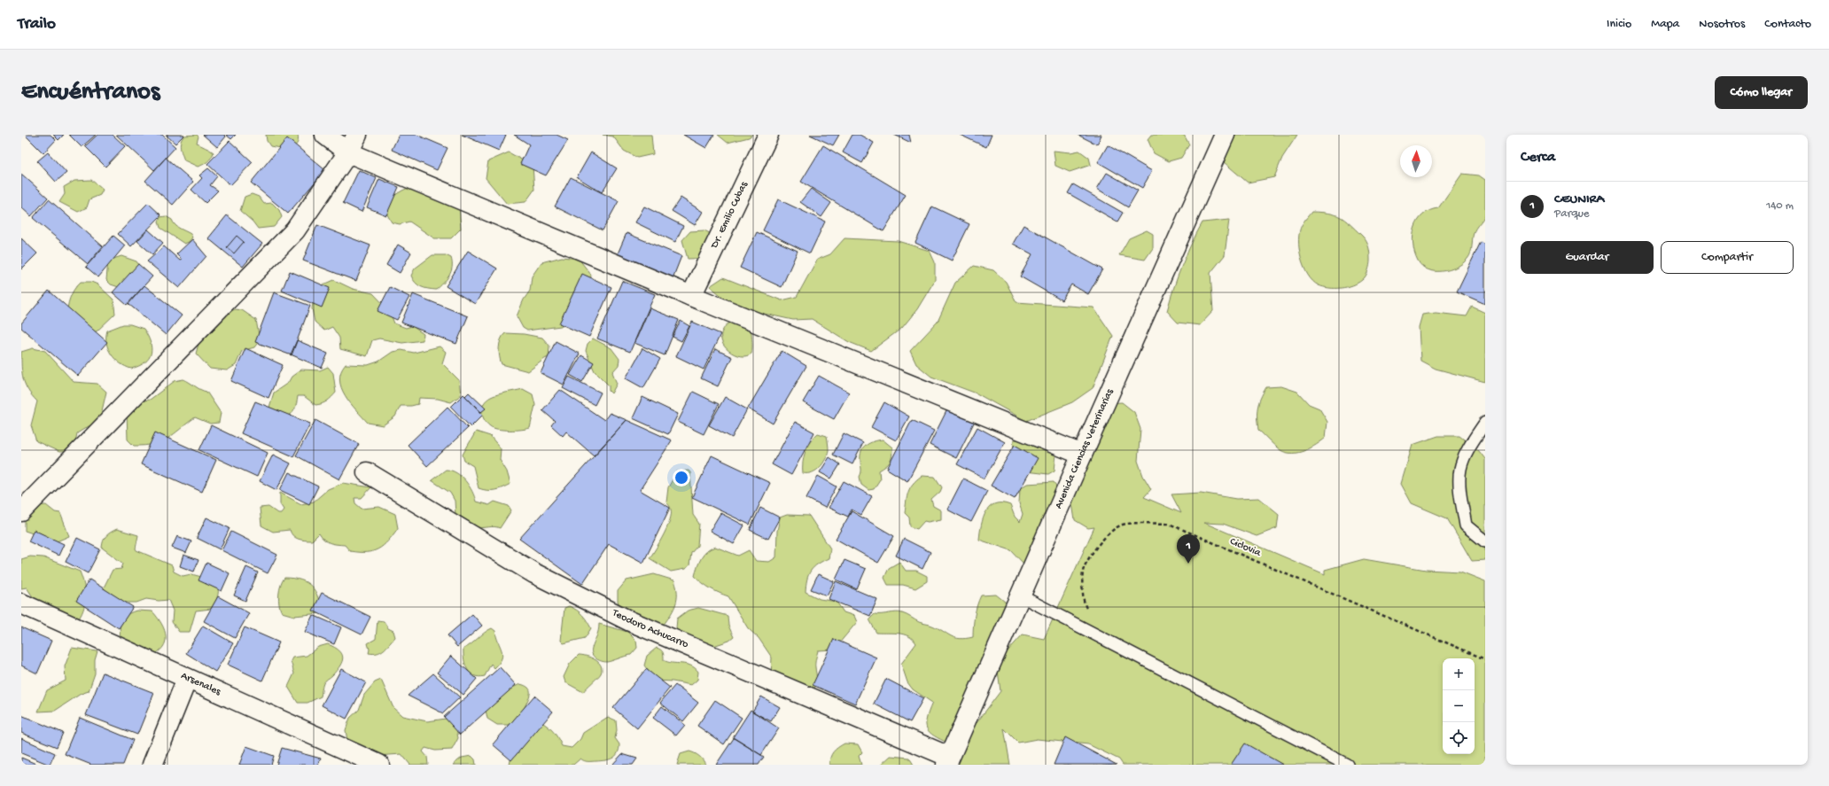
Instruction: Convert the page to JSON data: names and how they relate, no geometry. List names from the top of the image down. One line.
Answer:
{"streets":{"street":["Dr. Emilio Cubas","Avenida Ciencias Veterinarias","Teodoro Achucarro","Arsenales"],"path":["Ciclovia"]},"crossings":[["Avenida Ciencias Veterinarias","Teodoro Achucarro"]],"north":"top","page":{"header":"Trailo","nav":["Inicio","Mapa","Nosotros","Contacto"],"buttons":["Cómo llegar",["Guardar","Compartir"]],"title":"Encuéntranos","heading":"Cerca","list":[{"mark":"1","name":"CEUNIRA","note":"Parque","value":"140 m"}],"pins":"1","map_buttons":["+","−"]}}
